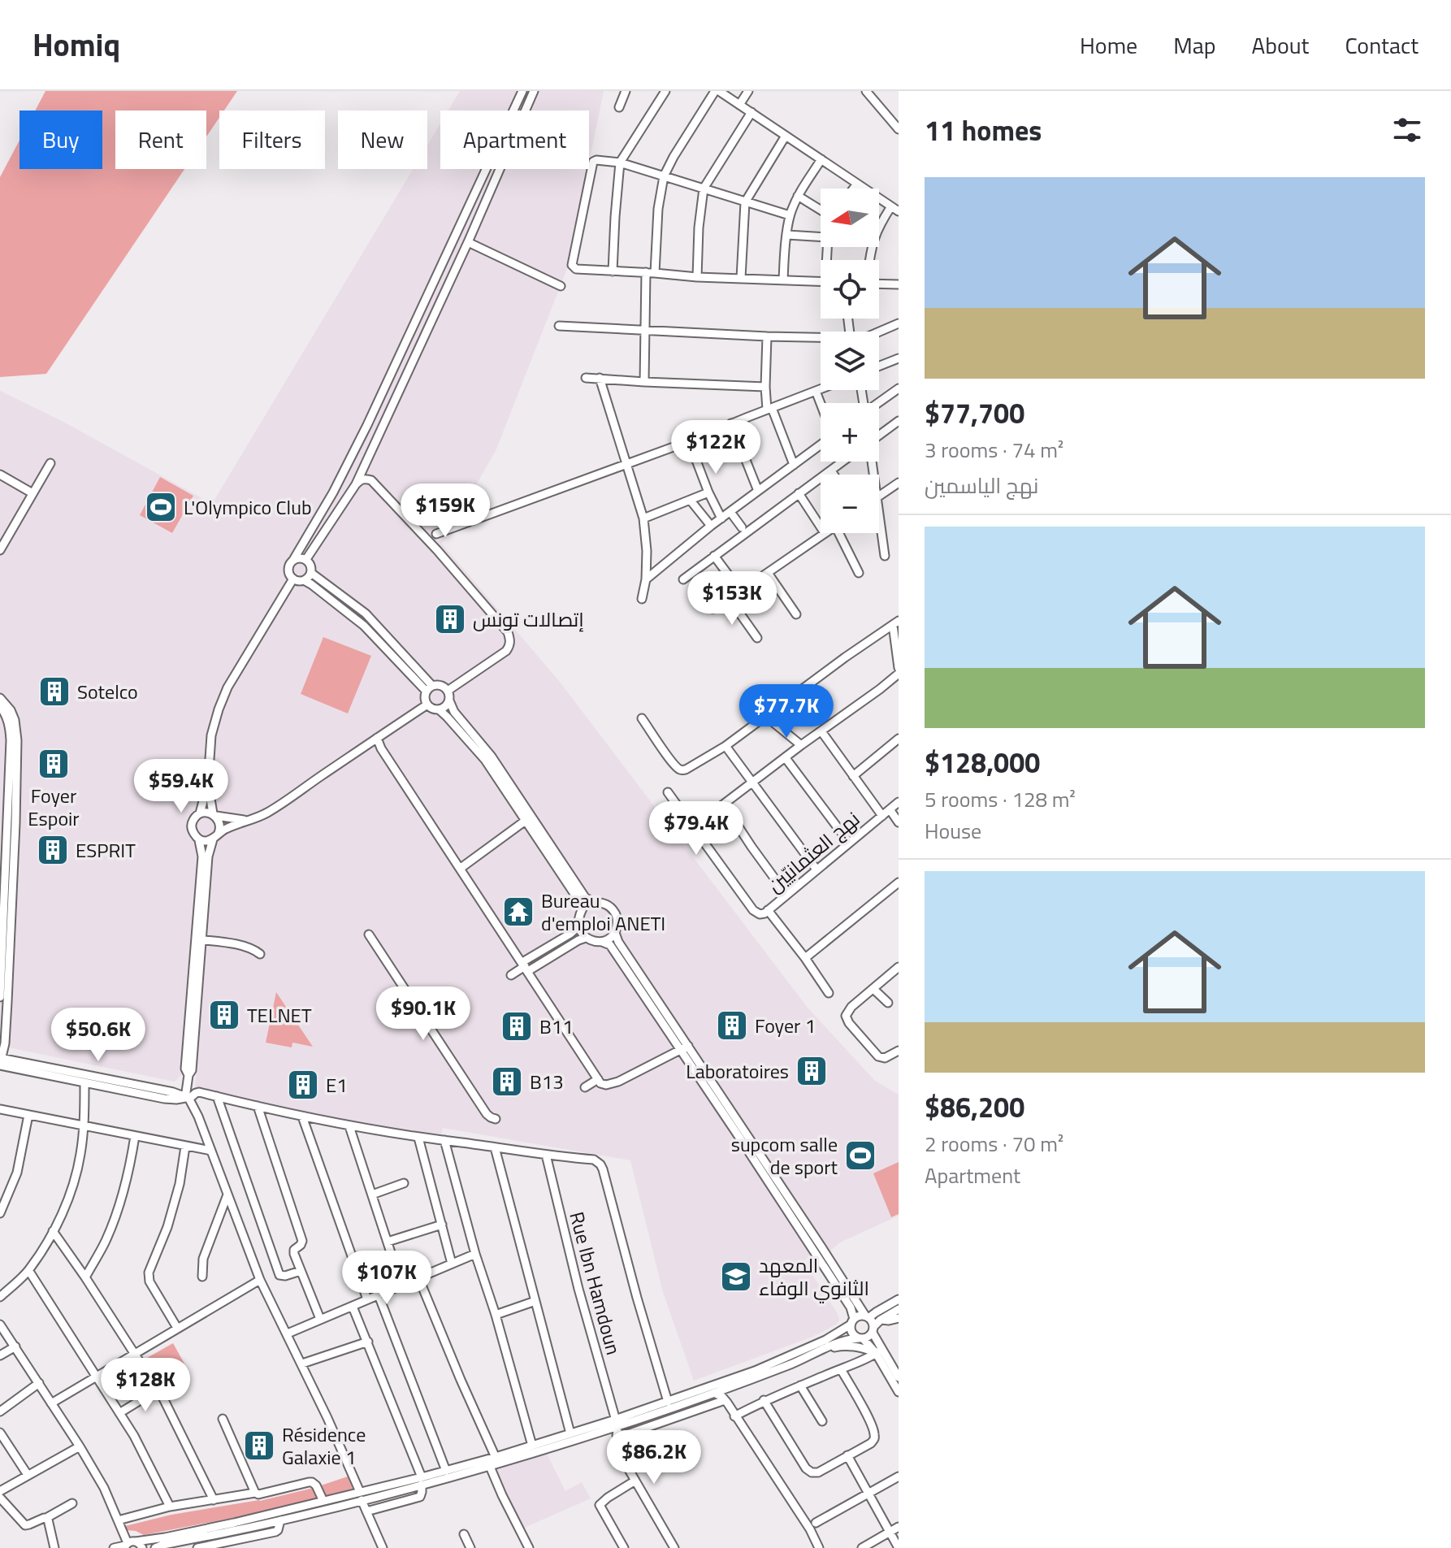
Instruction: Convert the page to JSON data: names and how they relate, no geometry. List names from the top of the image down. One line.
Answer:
{"streets":{"street":["نهج العثمانيّين","Rue Ibn Hamdoun"]},"places":{"sports":["L'Olympico Club","supcom salle de sport"],"building":["إتصالات تونس","Sotelco","Foyer Espoir","ESPRIT","TELNET","Foyer 1","B11","Laboratoires","B13","E1","Résidence Galaxie 1"],"temple":["Bureau d'emploi ANETI"],"school or university":["المعهد الثانوي الوفاء"]},"north":"left","page":{"header":"Homiq","nav":["Home","Map","About","Contact"],"heading":"11 homes","chip":["Buy","Rent","Filters","New","Apartment"],"list":[{"name":"$77,700","note":"3 rooms · 74 m² · نهج الياسمين"},{"name":"$128,000","note":"5 rooms · 128 m² · House"},{"name":"$86,200","note":"2 rooms · 70 m² · Apartment"}],"map_buttons":["+","−"],"price":["$122K","$159K","$153K","$77.7K","$59.4K","$79.4K","$90.1K","$50.6K","$107K","$128K","$86.2K"]}}
